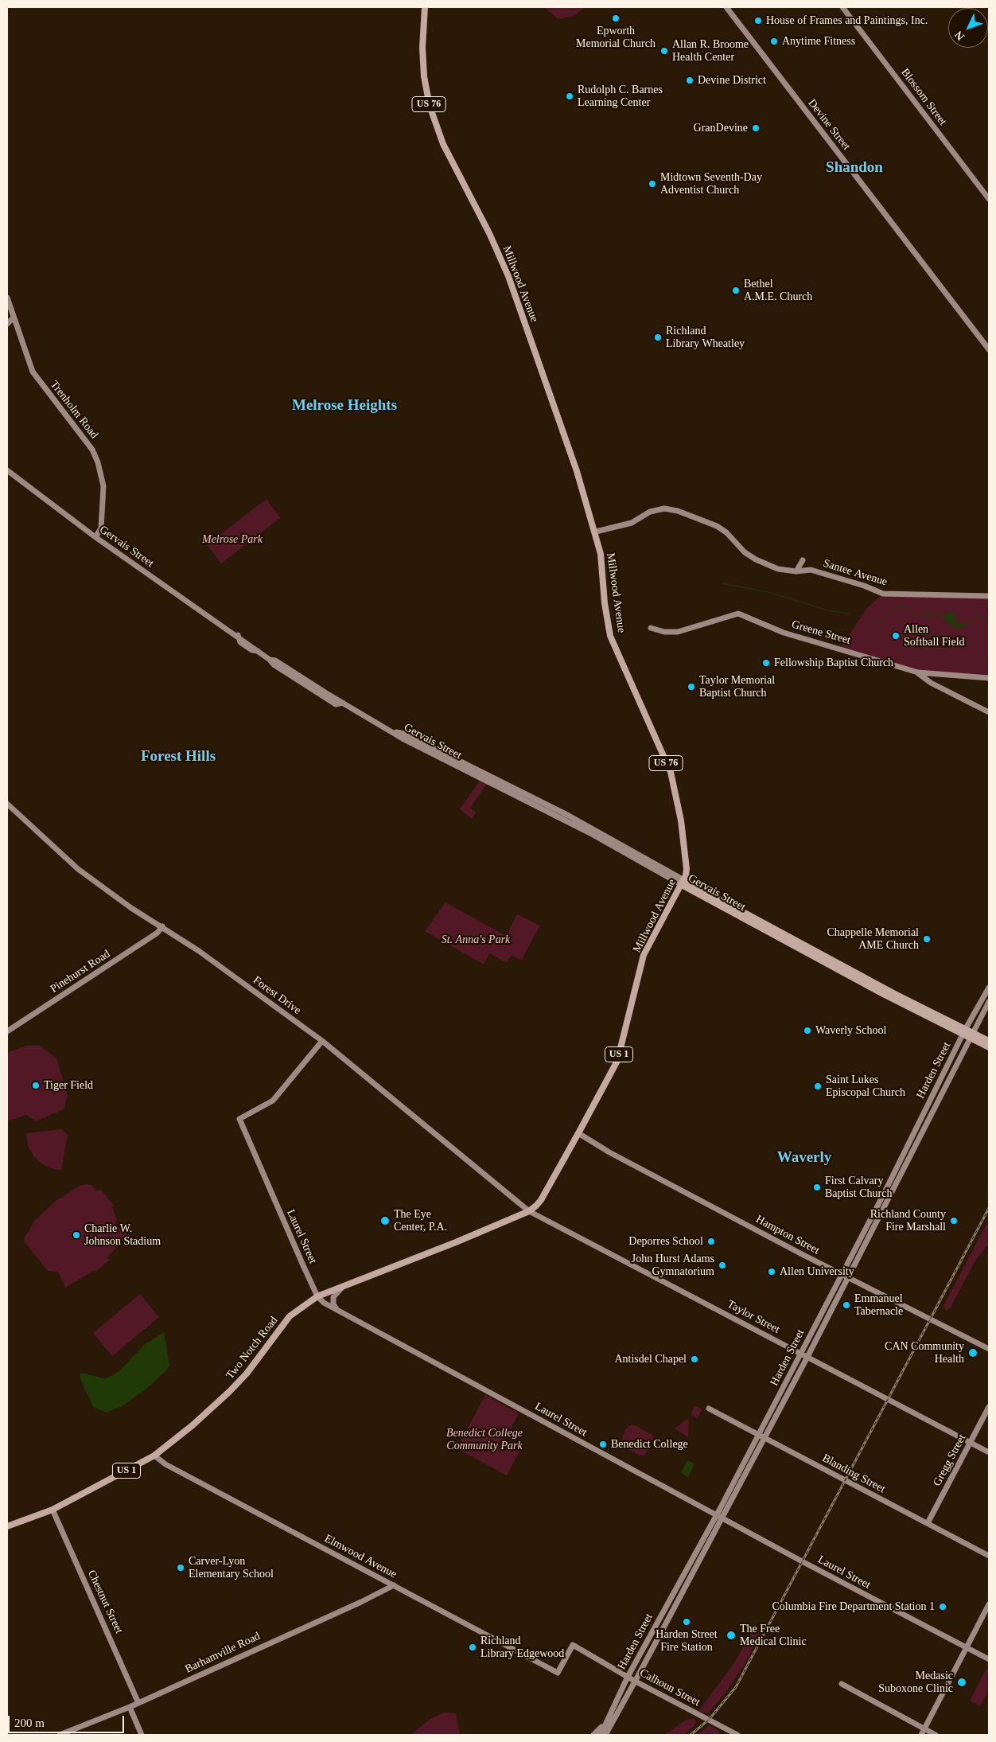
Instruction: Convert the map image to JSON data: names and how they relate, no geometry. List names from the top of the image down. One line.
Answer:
{"streets":{"main road":["US 76","Millwood Avenue","Gervais Street","US 1","Two Notch Road"],"street":["Blossom Street","Devine Street","Trenholm Road","Santee Avenue","Greene Street","Pinehurst Road","Forest Drive","Harden Street","Hampton Street","Laurel Street","Taylor Street","Gregg Street","Blanding Street","Elmwood Avenue","Chestnut Street","Barhamville Road","Calhoun Street"]},"crossings":[["Millwood Avenue","Gervais Street"],["Millwood Avenue","Santee Avenue"],["Millwood Avenue","Forest Drive"],["Millwood Avenue","Hampton Street"],["Millwood Avenue","Taylor Street"],["Millwood Avenue","Two Notch Road"],["Trenholm Road","Gervais Street"],["Gervais Street","Harden Street"],["Pinehurst Road","Forest Drive"],["Forest Drive","Laurel Street"],["Forest Drive","Taylor Street"],["Forest Drive","Two Notch Road"],["Harden Street","Hampton Street"],["Harden Street","Laurel Street"],["Harden Street","Taylor Street"],["Harden Street","Blanding Street"],["Harden Street","Calhoun Street"],["Laurel Street","Two Notch Road"],["Taylor Street","Two Notch Road"],["Taylor Street","Gregg Street"],["Two Notch Road","Elmwood Avenue"],["Two Notch Road","Chestnut Street"],["Gregg Street","Blanding Street"],["Elmwood Avenue","Barhamville Road"],["Elmwood Avenue","Calhoun Street"],["Chestnut Street","Barhamville Road"]],"districts":["Shandon","Melrose Heights","Forest Hills","Waverly"],"parks":["Melrose Park","St. Anna's Park","Benedict College Community Park"],"places":["Epworth Memorial Church","House of Frames and Paintings, Inc.","Anytime Fitness","Allan R. Broome Health Center","Devine District","Rudolph C. Barnes Learning Center","GranDevine","Midtown Seventh-Day Adventist Church","Bethel A.M.E. Church","Richland Library Wheatley","Allen Softball Field","Fellowship Baptist Church","Taylor Memorial Baptist Church","Chappelle Memorial AME Church","Waverly School","Tiger Field","Saint Lukes Episcopal Church","First Calvary Baptist Church","The Eye Center, P.A.","Richland County Fire Marshall","Charlie W. Johnson Stadium","Deporres School","John Hurst Adams Gymnatorium","Allen University","Emmanuel Tabernacle","CAN Community Health","Antisdel Chapel","Benedict College","Carver-Lyon Elementary School","Columbia Fire Department Station 1","Harden Street Fire Station","The Free Medical Clinic","Richland Library Edgewood","Medasic Suboxone Clinic"],"scale_bar":"200 m","north":"bottom left"}
